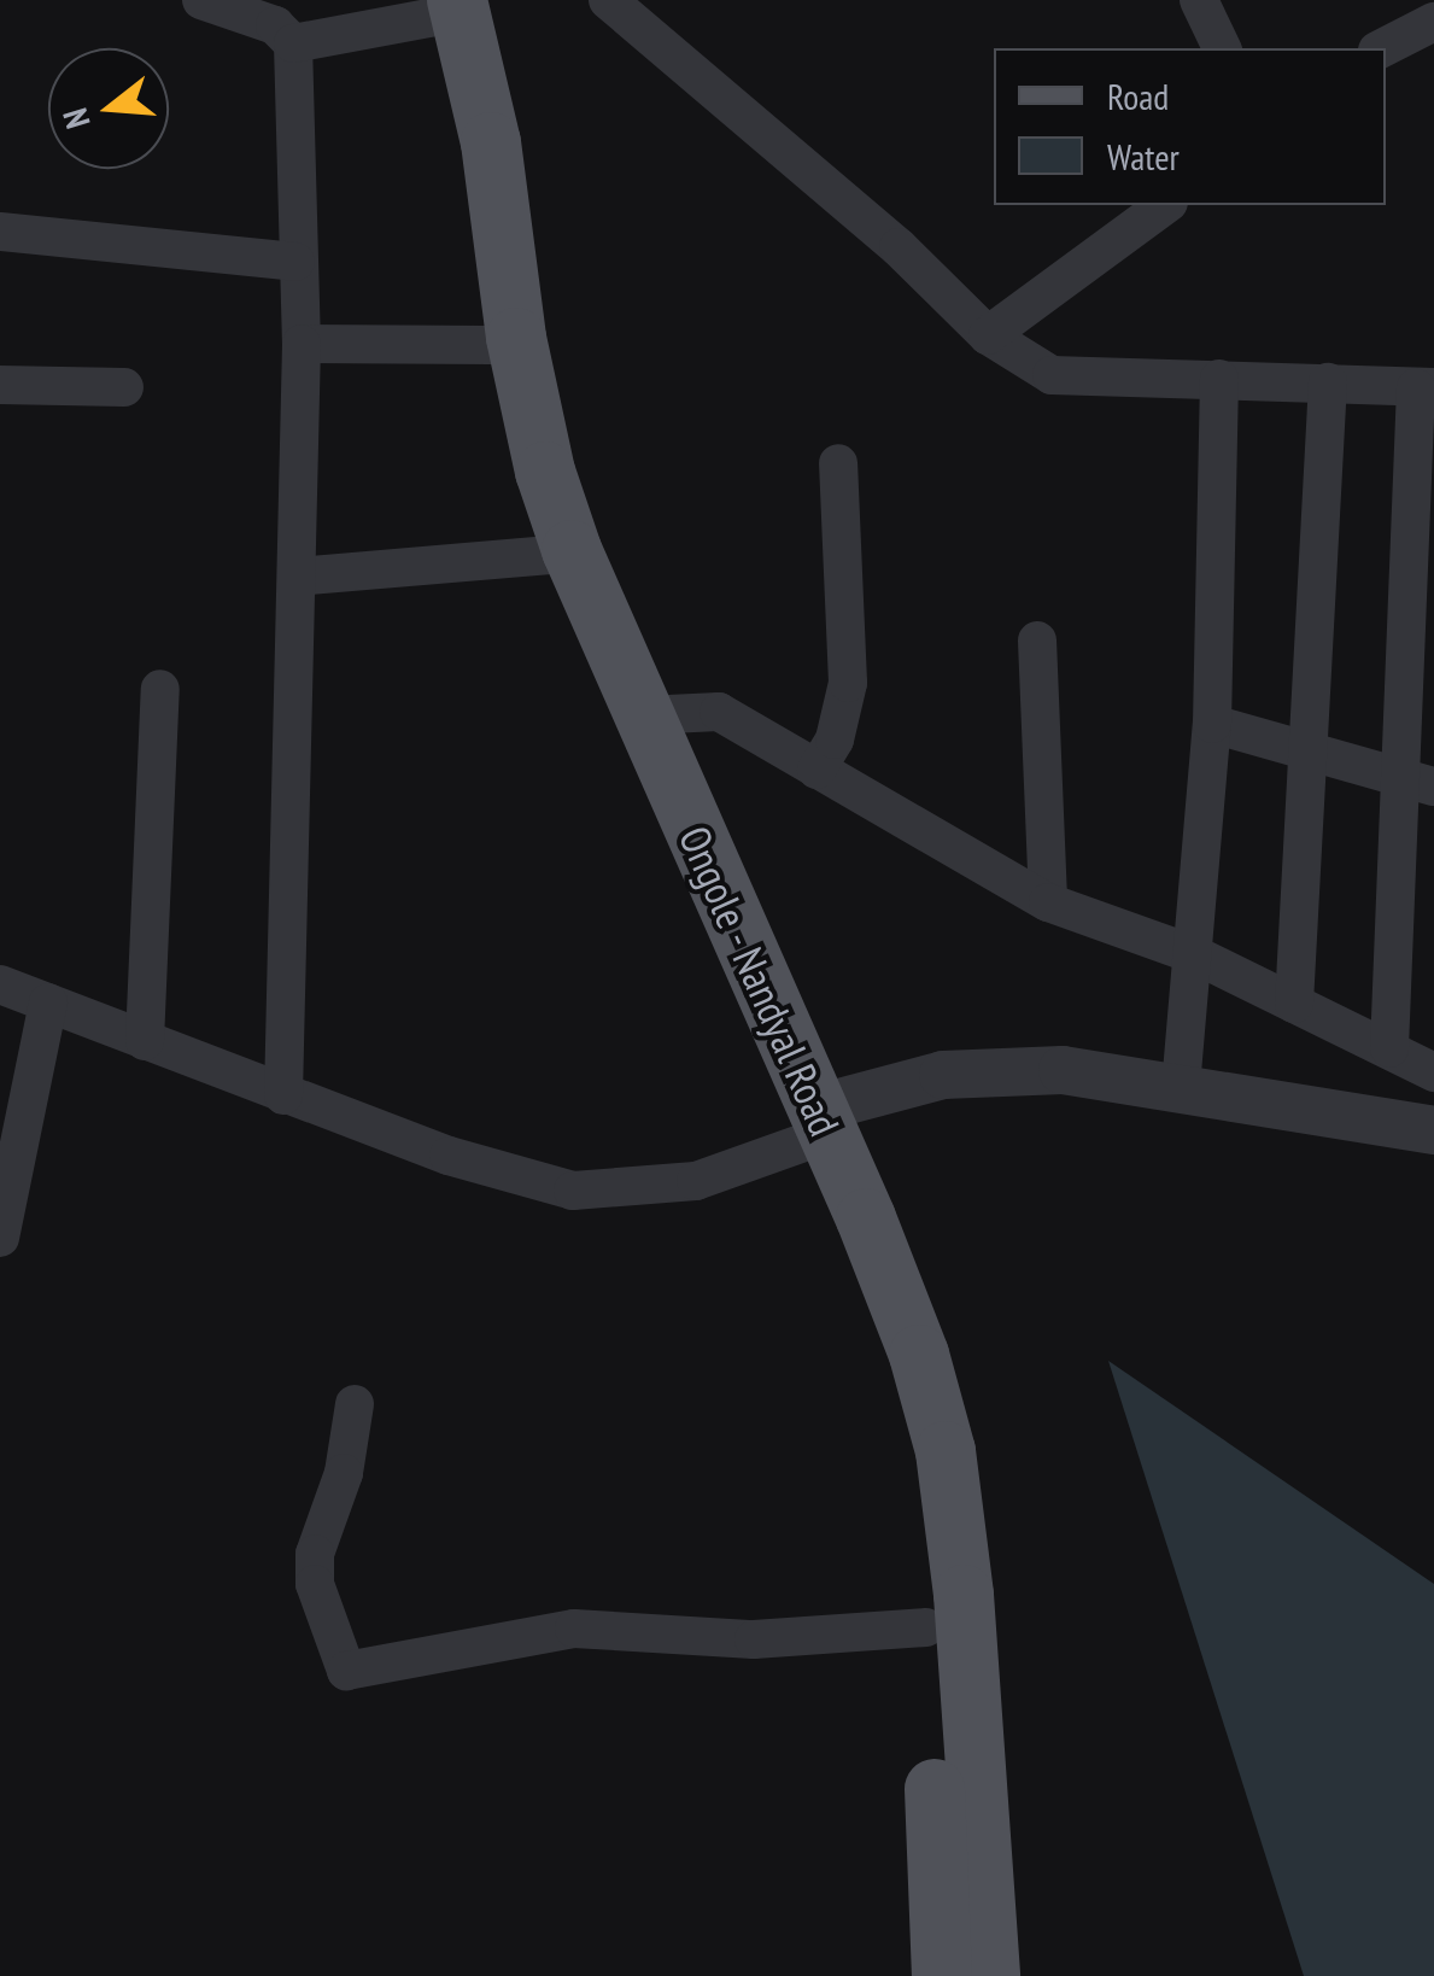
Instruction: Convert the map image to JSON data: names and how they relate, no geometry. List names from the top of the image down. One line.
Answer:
{"streets":{"main road":["Ongole - Nandyal Road"]},"legend":["Road","Water"],"north":"left"}
